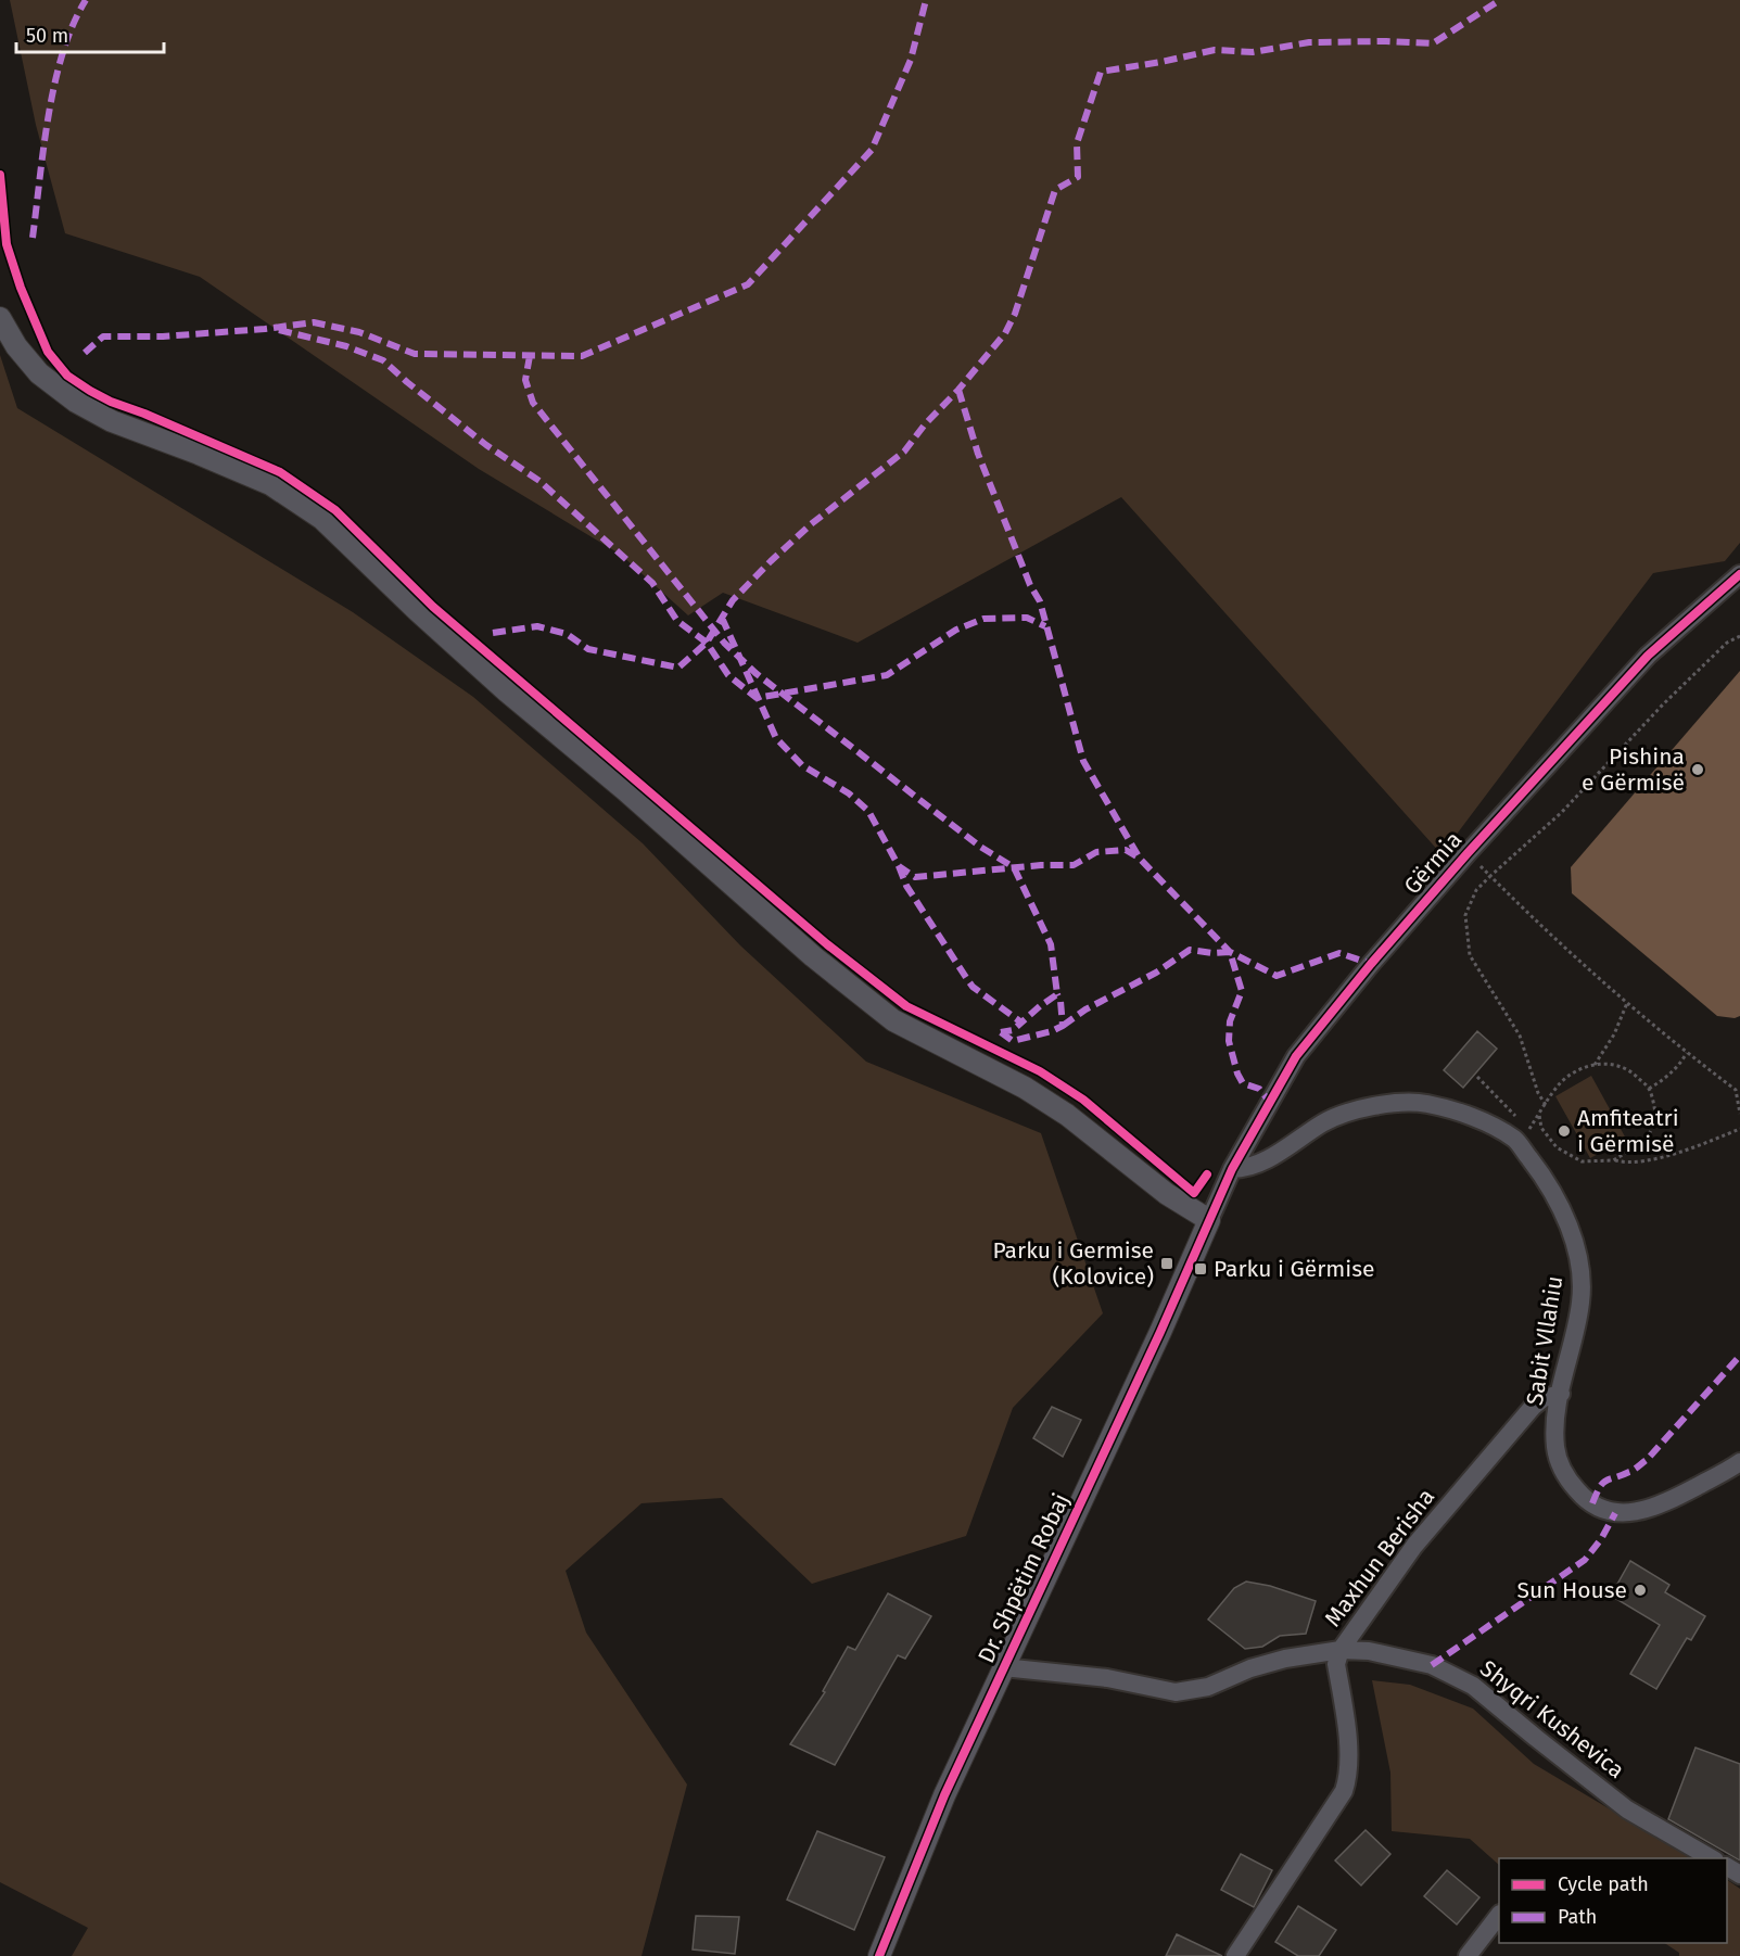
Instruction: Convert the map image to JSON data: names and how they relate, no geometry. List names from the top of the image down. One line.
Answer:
{"streets":{"street":["Gërmia","Sabit Vllahiu","Maxhun Berisha","Dr. Shpëtim Robaj","Shyqri Kushevica"]},"crossings":[["Gërmia","Sabit Vllahiu"],["Gërmia","Dr. Shpëtim Robaj"],["Sabit Vllahiu","Maxhun Berisha"],["Maxhun Berisha","Shyqri Kushevica"],["Dr. Shpëtim Robaj","Shyqri Kushevica"]],"places":{"other":["Pishina e Gërmisë","Amfiteatri i Gërmisë","Sun House"],"transit":["Parku i Germise (Kolovice)","Parku i Gërmise"]},"legend":["Cycle path","Path"],"scale_bar":"50 m"}
